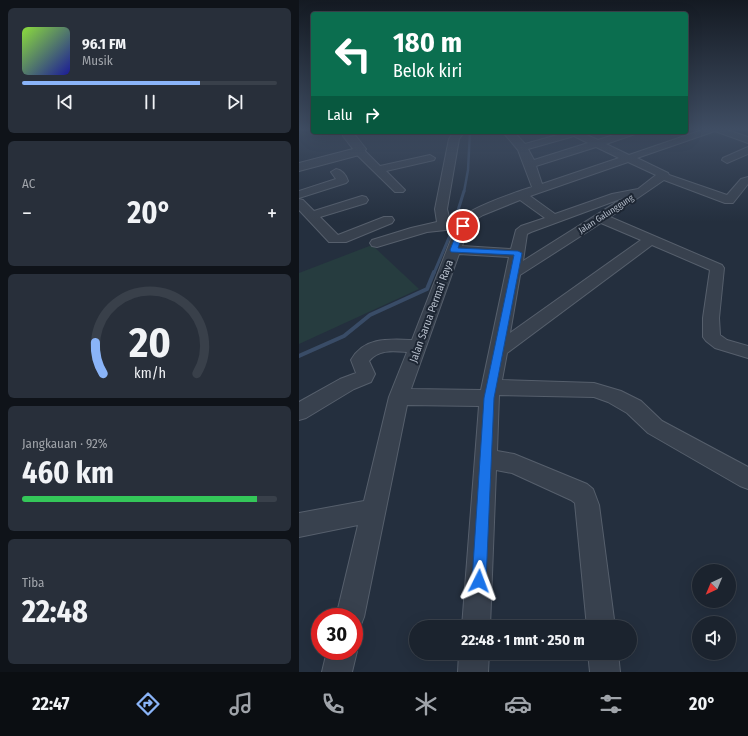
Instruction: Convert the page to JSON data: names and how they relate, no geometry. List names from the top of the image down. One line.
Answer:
{"streets":{"street":["Jalan Galunggung","Jalan Sarua Permai Raya"]},"north":"bottom left","page":{"turn":["180 m","Belok kiri"],"song":["96.1 FM","Musik"],"then":"Lalu","tile":["AC",["Jangkauan · 92%","460 km"],["Tiba","22:48"]],"heat":["−","20°","+"],"limit":"30","trip":"22:48 · 1 mnt · 250 m","tabs":["22:47","20°"],"gauge":["20","km/h"]}}
